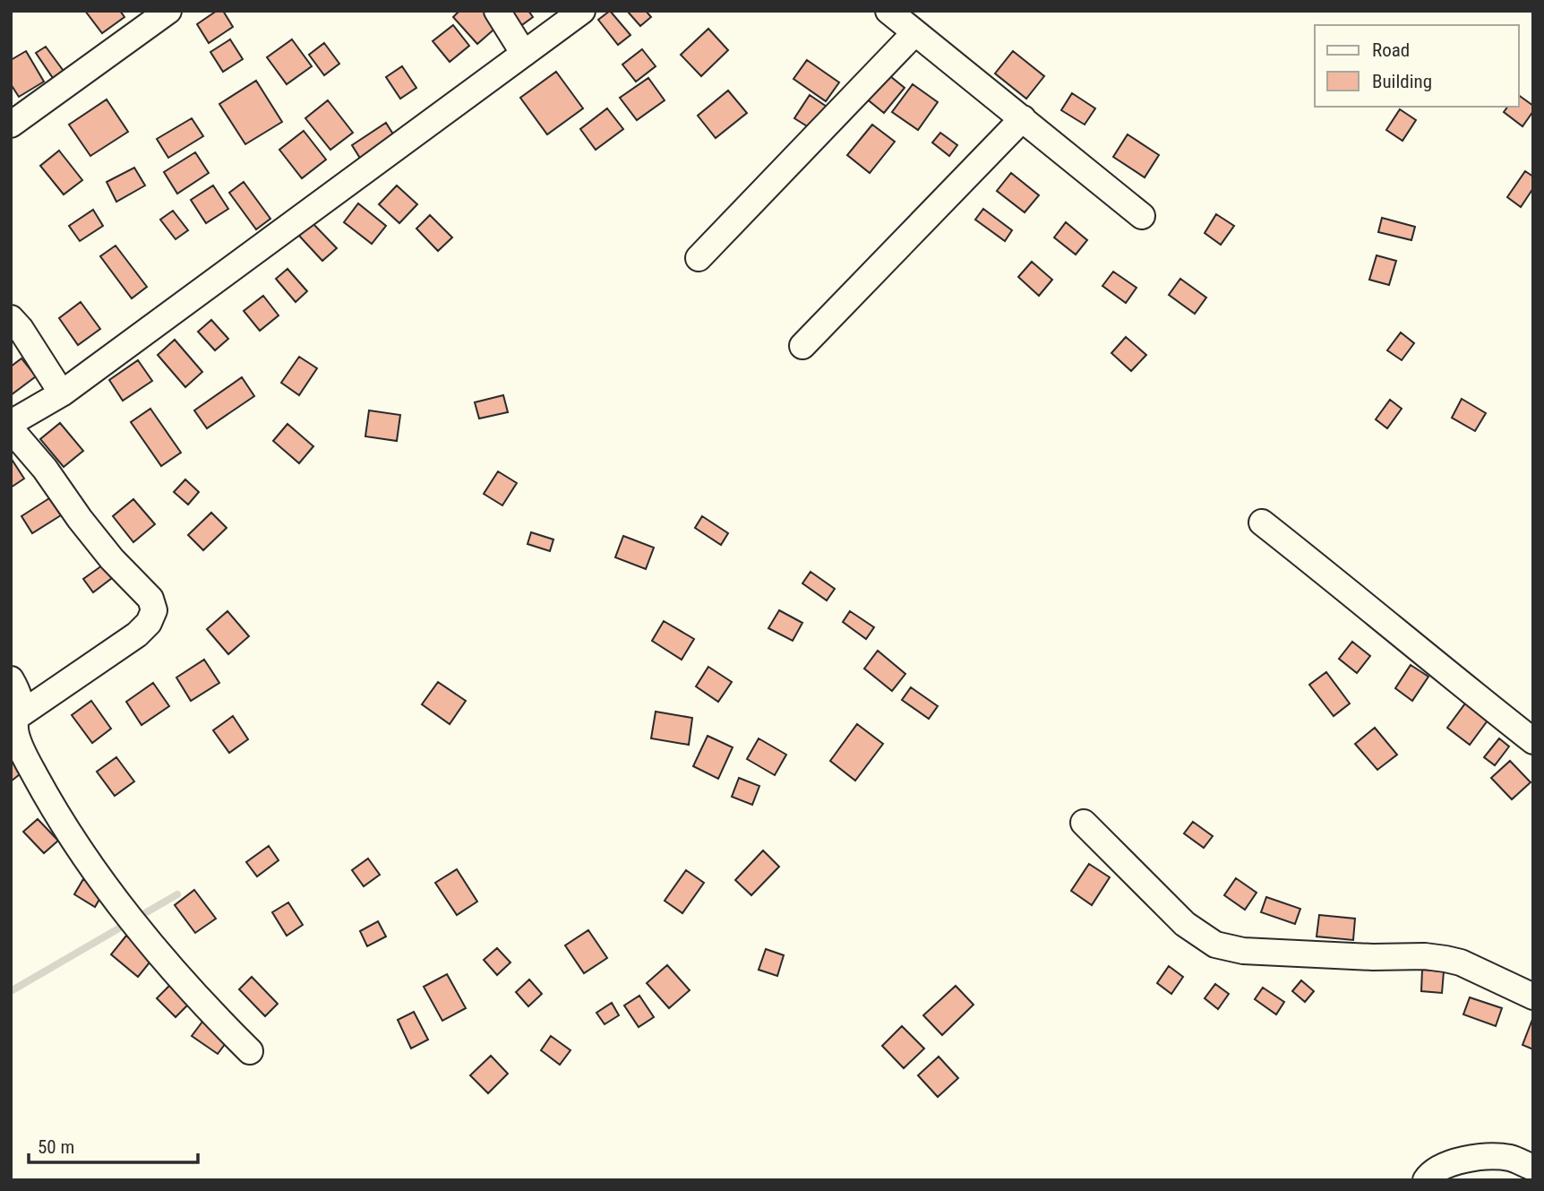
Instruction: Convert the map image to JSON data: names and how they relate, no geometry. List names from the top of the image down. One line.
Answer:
{"legend":["Road","Building"],"scale_bar":"50 m"}
